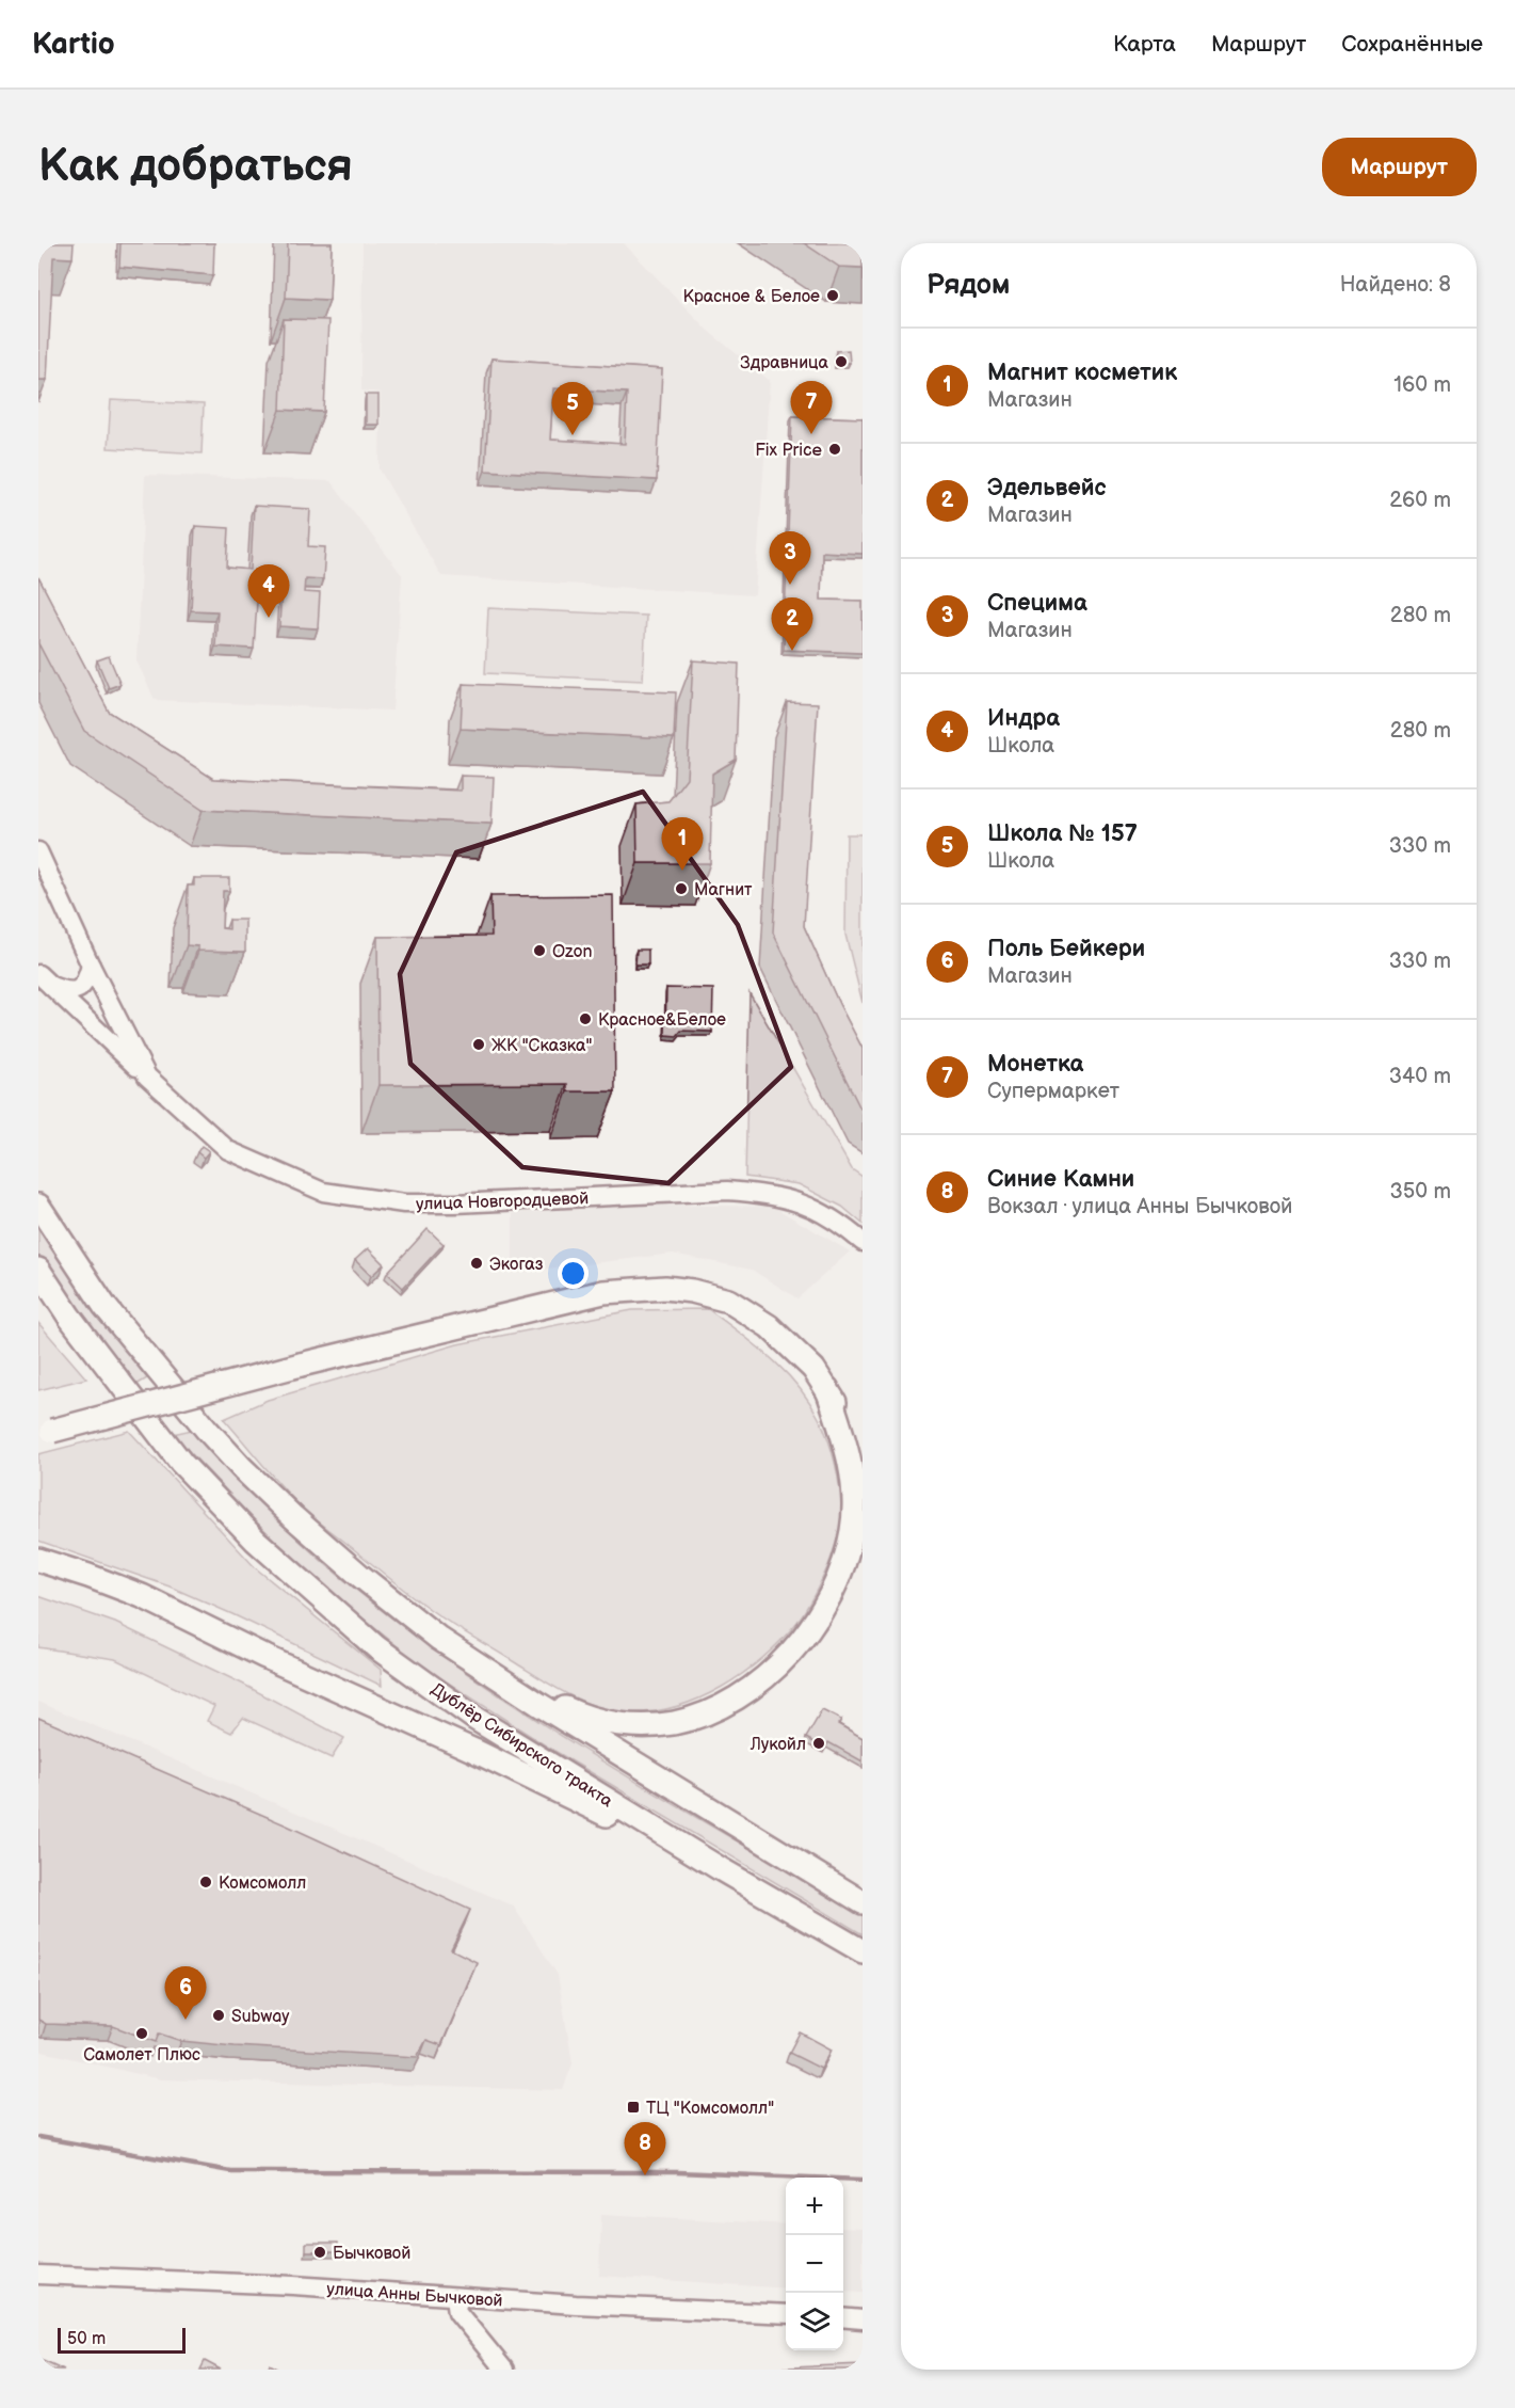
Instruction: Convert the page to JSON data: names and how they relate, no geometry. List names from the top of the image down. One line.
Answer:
{"streets":{"main road":["Дублёр Сибирского тракта"],"street":["улица Новгородцевой","улица Анны Бычковой"]},"places":{"other":["Красное & Белое","Здравница","Fix Price","Магнит","Ozon","Красное&Белое","ЖК \"Сказка\"","Экогаз","Лукойл","Комсомолл","Subway","Самолет Плюс","Бычковой"],"transit":["ТЦ \"Комсомолл\""]},"scale_bar":"50 m","page":{"header":"Kartio","nav":["Карта","Маршрут","Сохранённые"],"buttons":"Маршрут","title":"Как добраться","heading":["Рядом","Найдено: 8"],"list":[{"mark":"1","name":"Магнит косметик","note":"Магазин","value":"160 m"},{"mark":"2","name":"Эдельвейс","note":"Магазин","value":"260 m"},{"mark":"3","name":"Специма","note":"Магазин","value":"280 m"},{"mark":"4","name":"Индра","note":"Школа","value":"280 m"},{"mark":"5","name":"Школа № 157","note":"Школа","value":"330 m"},{"mark":"6","name":"Поль Бейкери","note":"Магазин","value":"330 m"},{"mark":"7","name":"Монетка","note":"Супермаркет","value":"340 m"},{"mark":"8","name":"Синие Камни","note":"Вокзал · улица Анны Бычковой","value":"350 m"}],"pins":["7","5","3","4","2","1","6","8"],"map_buttons":["+","−"],"scale":"50 m"}}
